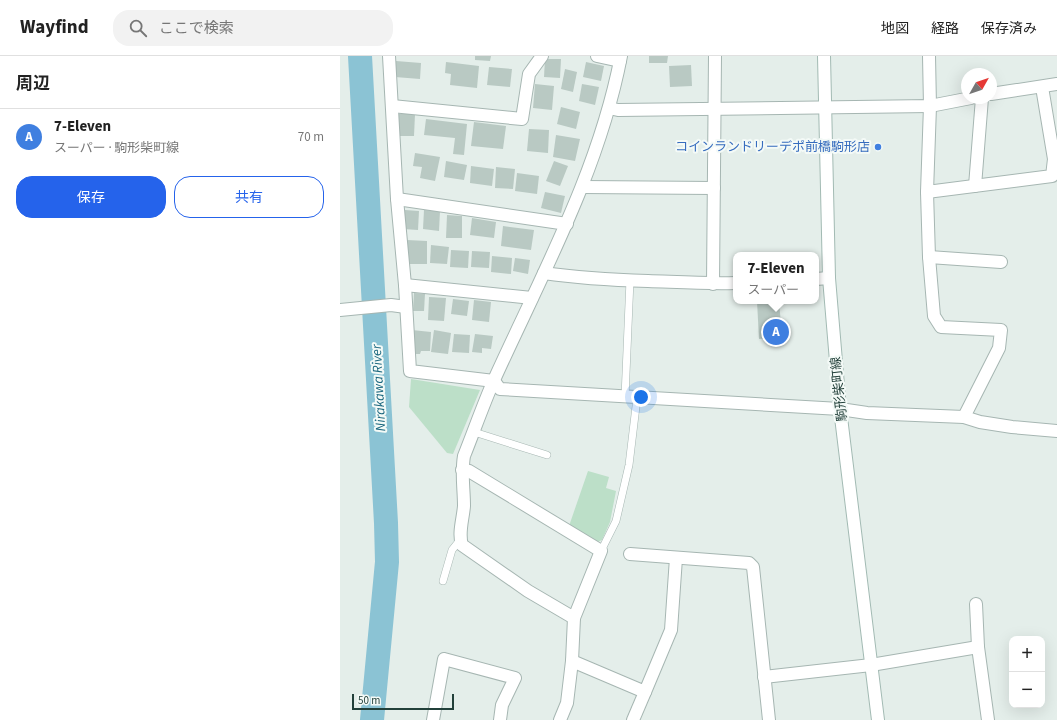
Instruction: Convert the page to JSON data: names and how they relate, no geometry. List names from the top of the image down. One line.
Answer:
{"streets":{"street":["駒形柴町線"]},"water":["Nirakawa River"],"places":["コインランドリーデポ前橋駒形店"],"scale_bar":"50 m","north":"top right","page":{"header":"Wayfind","search":"ここで検索","nav":["地図","経路","保存済み"],"heading":"周辺","list":[{"mark":"A","name":"7-Eleven","note":"スーパー · 駒形柴町線","value":"70 m"}],"buttons":["保存","共有"],"popup":["7-Eleven","スーパー"],"pins":"A","map_buttons":["+","−"],"scale":"50 m"}}
